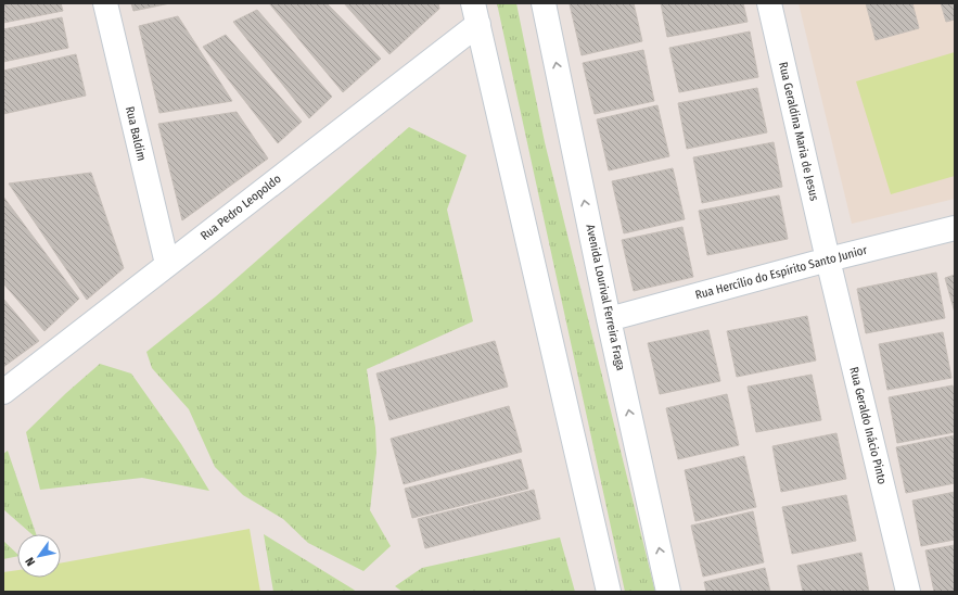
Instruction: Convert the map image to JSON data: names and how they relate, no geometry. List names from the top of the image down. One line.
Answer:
{"streets":{"street":["Rua Geraldina Maria de Jesus","Rua Baldim","Rua Pedro Leopoldo","Rua Hercílio do Espírito Santo Junior","Avenida Lourival Ferreira Fraga","Rua Geraldo Inácio Pinto"]},"crossings":[["Rua Geraldina Maria de Jesus","Rua Hercílio do Espírito Santo Junior"],["Rua Geraldina Maria de Jesus","Rua Geraldo Inácio Pinto"],["Rua Baldim","Rua Pedro Leopoldo"],["Rua Hercílio do Espírito Santo Junior","Avenida Lourival Ferreira Fraga"],["Rua Hercílio do Espírito Santo Junior","Rua Geraldo Inácio Pinto"]],"north":"bottom left"}
